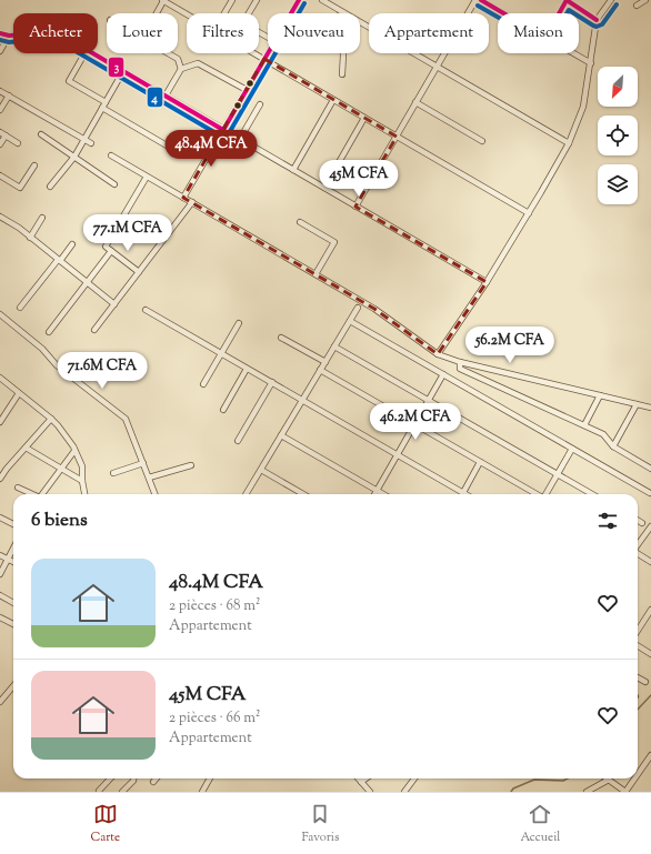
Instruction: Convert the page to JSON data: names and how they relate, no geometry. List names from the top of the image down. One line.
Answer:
{"lines":["transit line 3","transit line 4"],"north":"bottom left","page":{"chip":["Acheter","Louer","Filtres","Nouveau","Appartement","Maison"],"price":["48.4M CFA","45M CFA","77.1M CFA","56.2M CFA","71.6M CFA","46.2M CFA"],"heading":"6 biens","list":[{"name":"48.4M CFA","note":"2 pièces · 68 m² · Appartement"},{"name":"45M CFA","note":"2 pièces · 66 m² · Appartement"}],"tabs":["Carte","Favoris","Accueil"]}}
